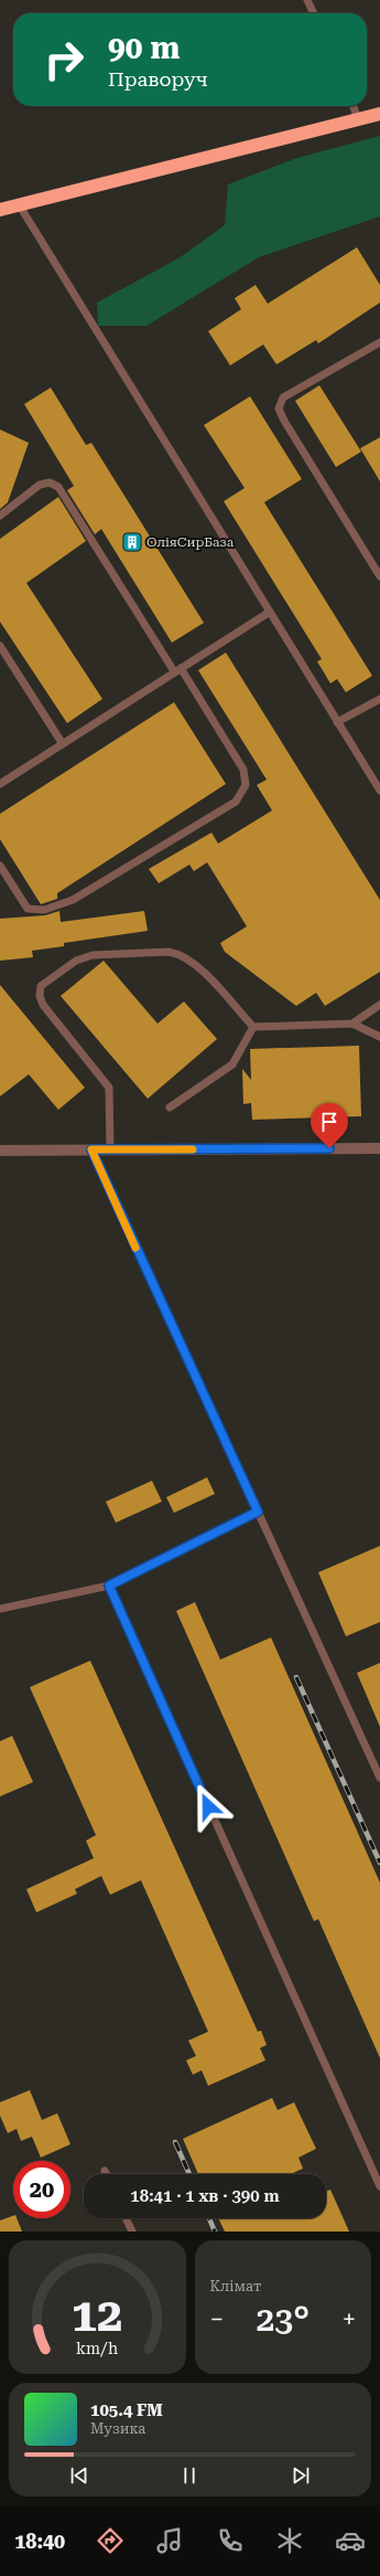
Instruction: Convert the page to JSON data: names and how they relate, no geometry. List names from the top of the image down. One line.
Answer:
{"places":{"building":["ОліяСирБаза"]},"page":{"turn":["90 m","Праворуч"],"limit":"20","trip":"18:41 · 1 хв · 390 m","tile":"Клімат","heat":["−","23°","+"],"song":["105.4 FM","Музика"],"tabs":"18:40","gauge":["12","km/h"]}}
